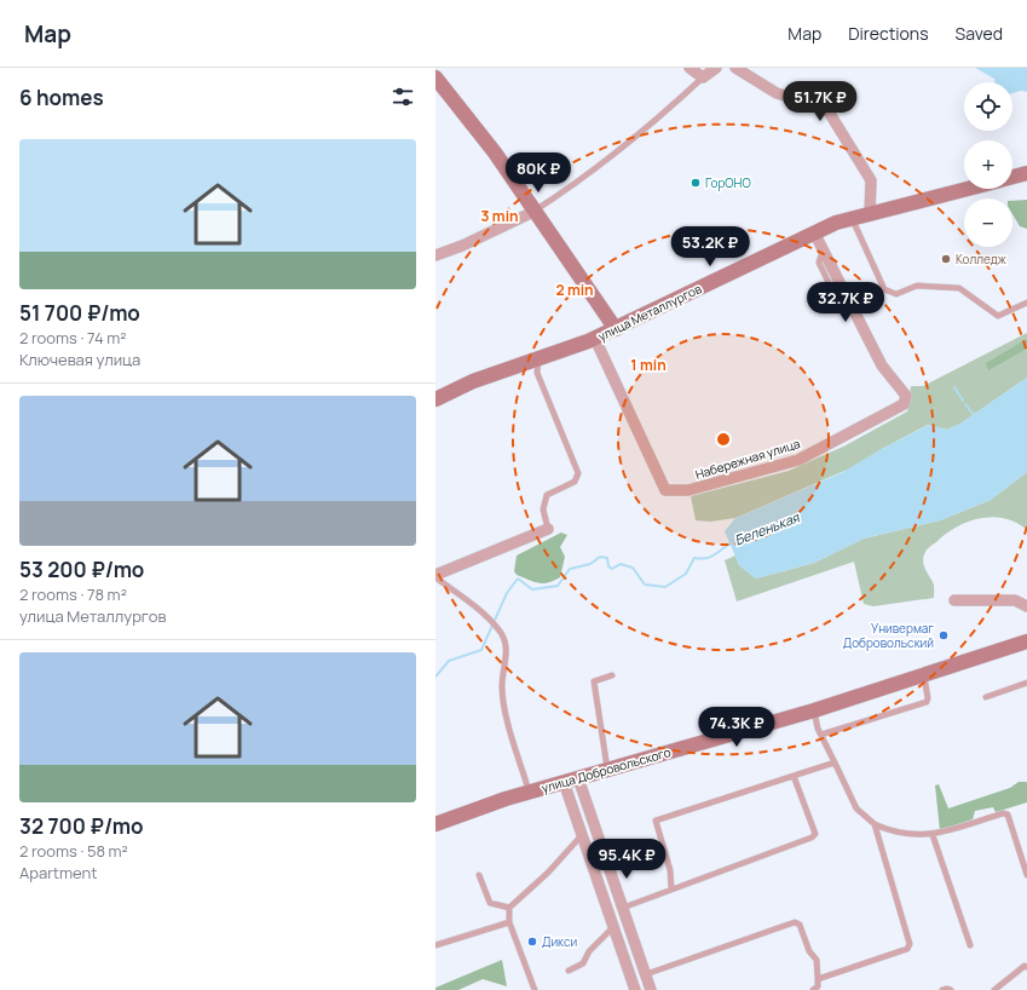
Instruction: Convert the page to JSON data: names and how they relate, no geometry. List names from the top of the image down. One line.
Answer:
{"streets":{"street":["улица Металлургов","Набережная улица","улица Добровольского"]},"crossings":[["улица Металлургов","Набережная улица"]],"water":["Беленькая"],"places":["ГорОНО","Колледж","Универмаг Добровольский","Дикси"],"page":{"header":"Map","nav":["Map","Directions","Saved"],"heading":"6 homes","price":["51.7K ₽","80K ₽","53.2K ₽","32.7K ₽","74.3K ₽","95.4K ₽"],"map_buttons":["+","−"],"list":[{"name":"51 700 ₽/mo","note":"2 rooms · 74 m² · Ключевая улица"},{"name":"53 200 ₽/mo","note":"2 rooms · 78 m² · улица Металлургов"},{"name":"32 700 ₽/mo","note":"2 rooms · 58 m² · Apartment"}]},"rings":["3 min","2 min","1 min"]}
